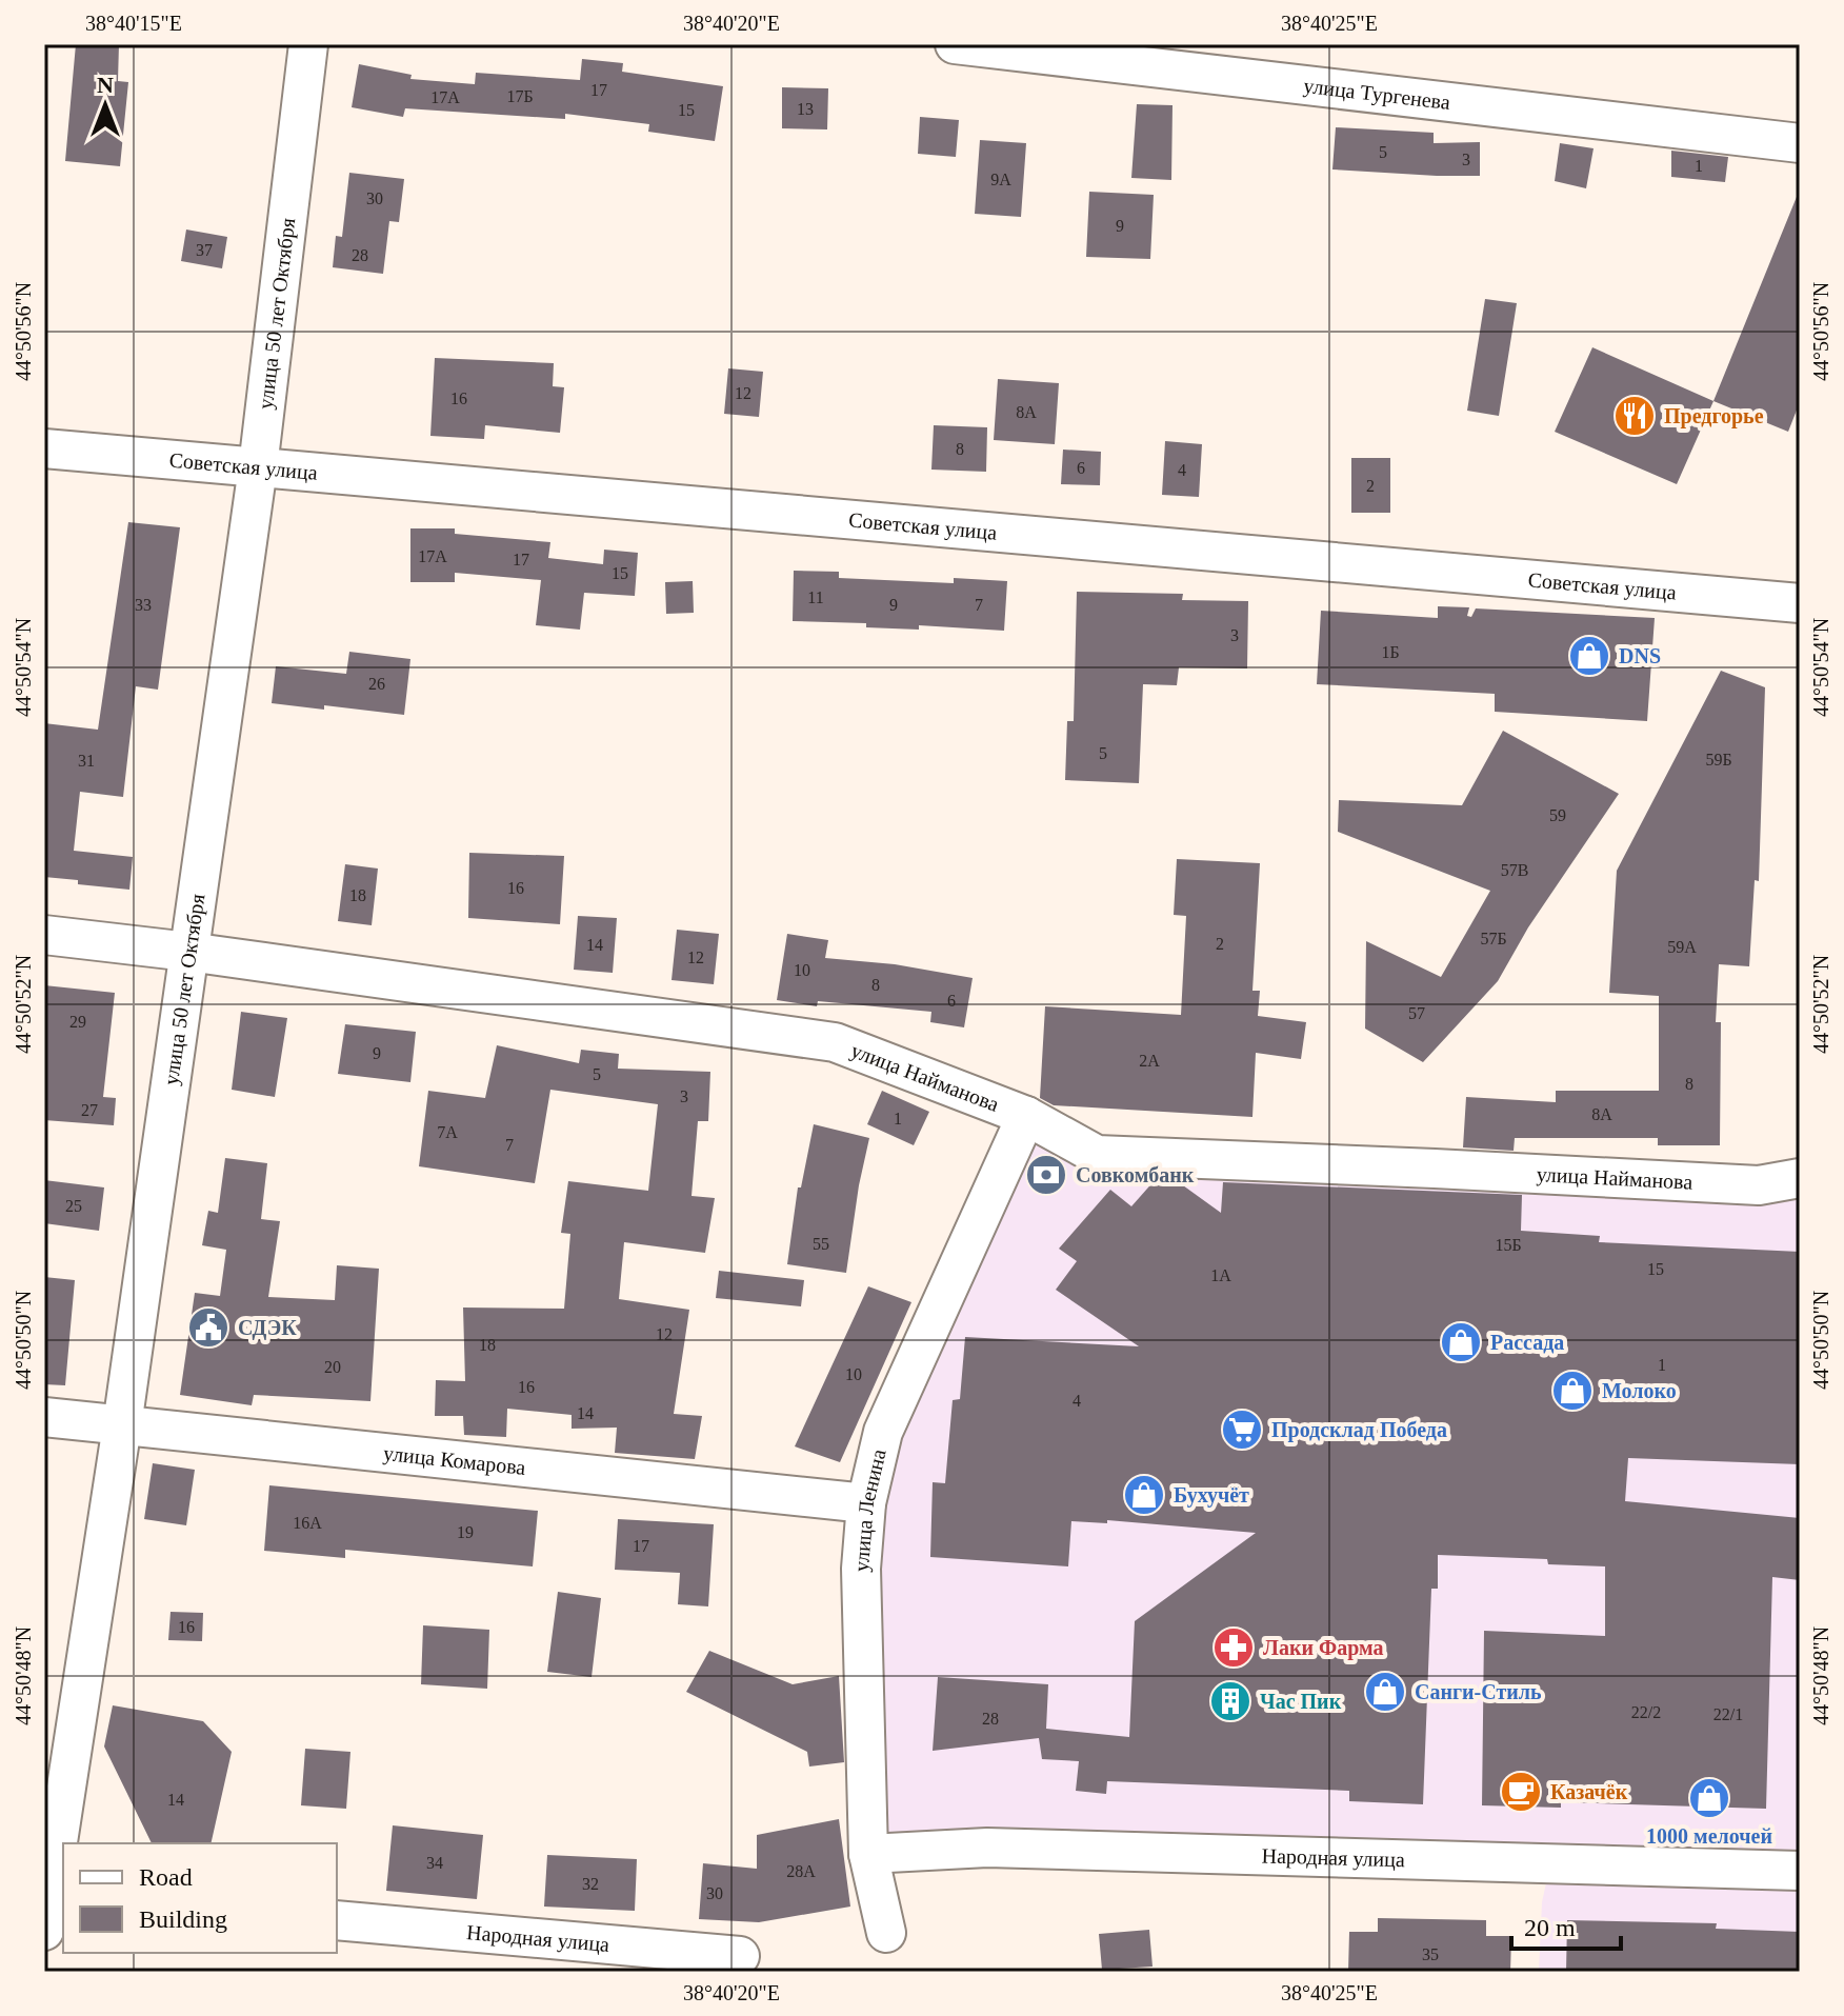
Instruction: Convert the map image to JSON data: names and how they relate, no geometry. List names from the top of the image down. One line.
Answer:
{"streets":{"street":["улица Тургенева","улица 50 лет Октября","Советская улица","улица Найманова","улица Комарова","улица Ленина","Народная улица"]},"crossings":[["улица 50 лет Октября","Советская улица"],["улица 50 лет Октября","улица Найманова"],["улица 50 лет Октября","улица Комарова"],["улица Найманова","улица Ленина"],["улица Комарова","улица Ленина"],["улица Ленина","Народная улица"]],"places":{"restaurant":["Предгорье"],"shop":["DNS","Рассада","Молоко","Бухучёт","Санги-Стиль","1000 мелочей"],"bank":["Совкомбанк"],"public building":["СДЭК"],"supermarket":["Продсклад Победа"],"pharmacy":["Лаки Фарма"],"building":["Час Пик"],"cafe":["Казачёк"]},"house_numbers":["17","17Б","17А","13","15","5","3","1","9А","30","9","37","28","12","16","8А","8","6","4","2","17А","17","15","11","33","9","7","3","1Б","26","5","59Б","31","59","57В","16","18","57Б","2","14","59А","12","10","8","6","57","29","9","2А","5","8","3","27","8А","1","7А","7","25","55","15Б","15","1А","12","18","1","20","10","16","4","14","16А","19","17","16","22/2","22/1","28","14","34","28А","32","30","35"],"legend":["Road","Building"],"scale_bar":"20 m","north":"top","coordinates":["38°40'15\"E","38°40'20\"E","38°40'25\"E","44°50'56\"N","44°50'54\"N","44°50'52\"N","44°50'50\"N","44°50'48\"N"]}
